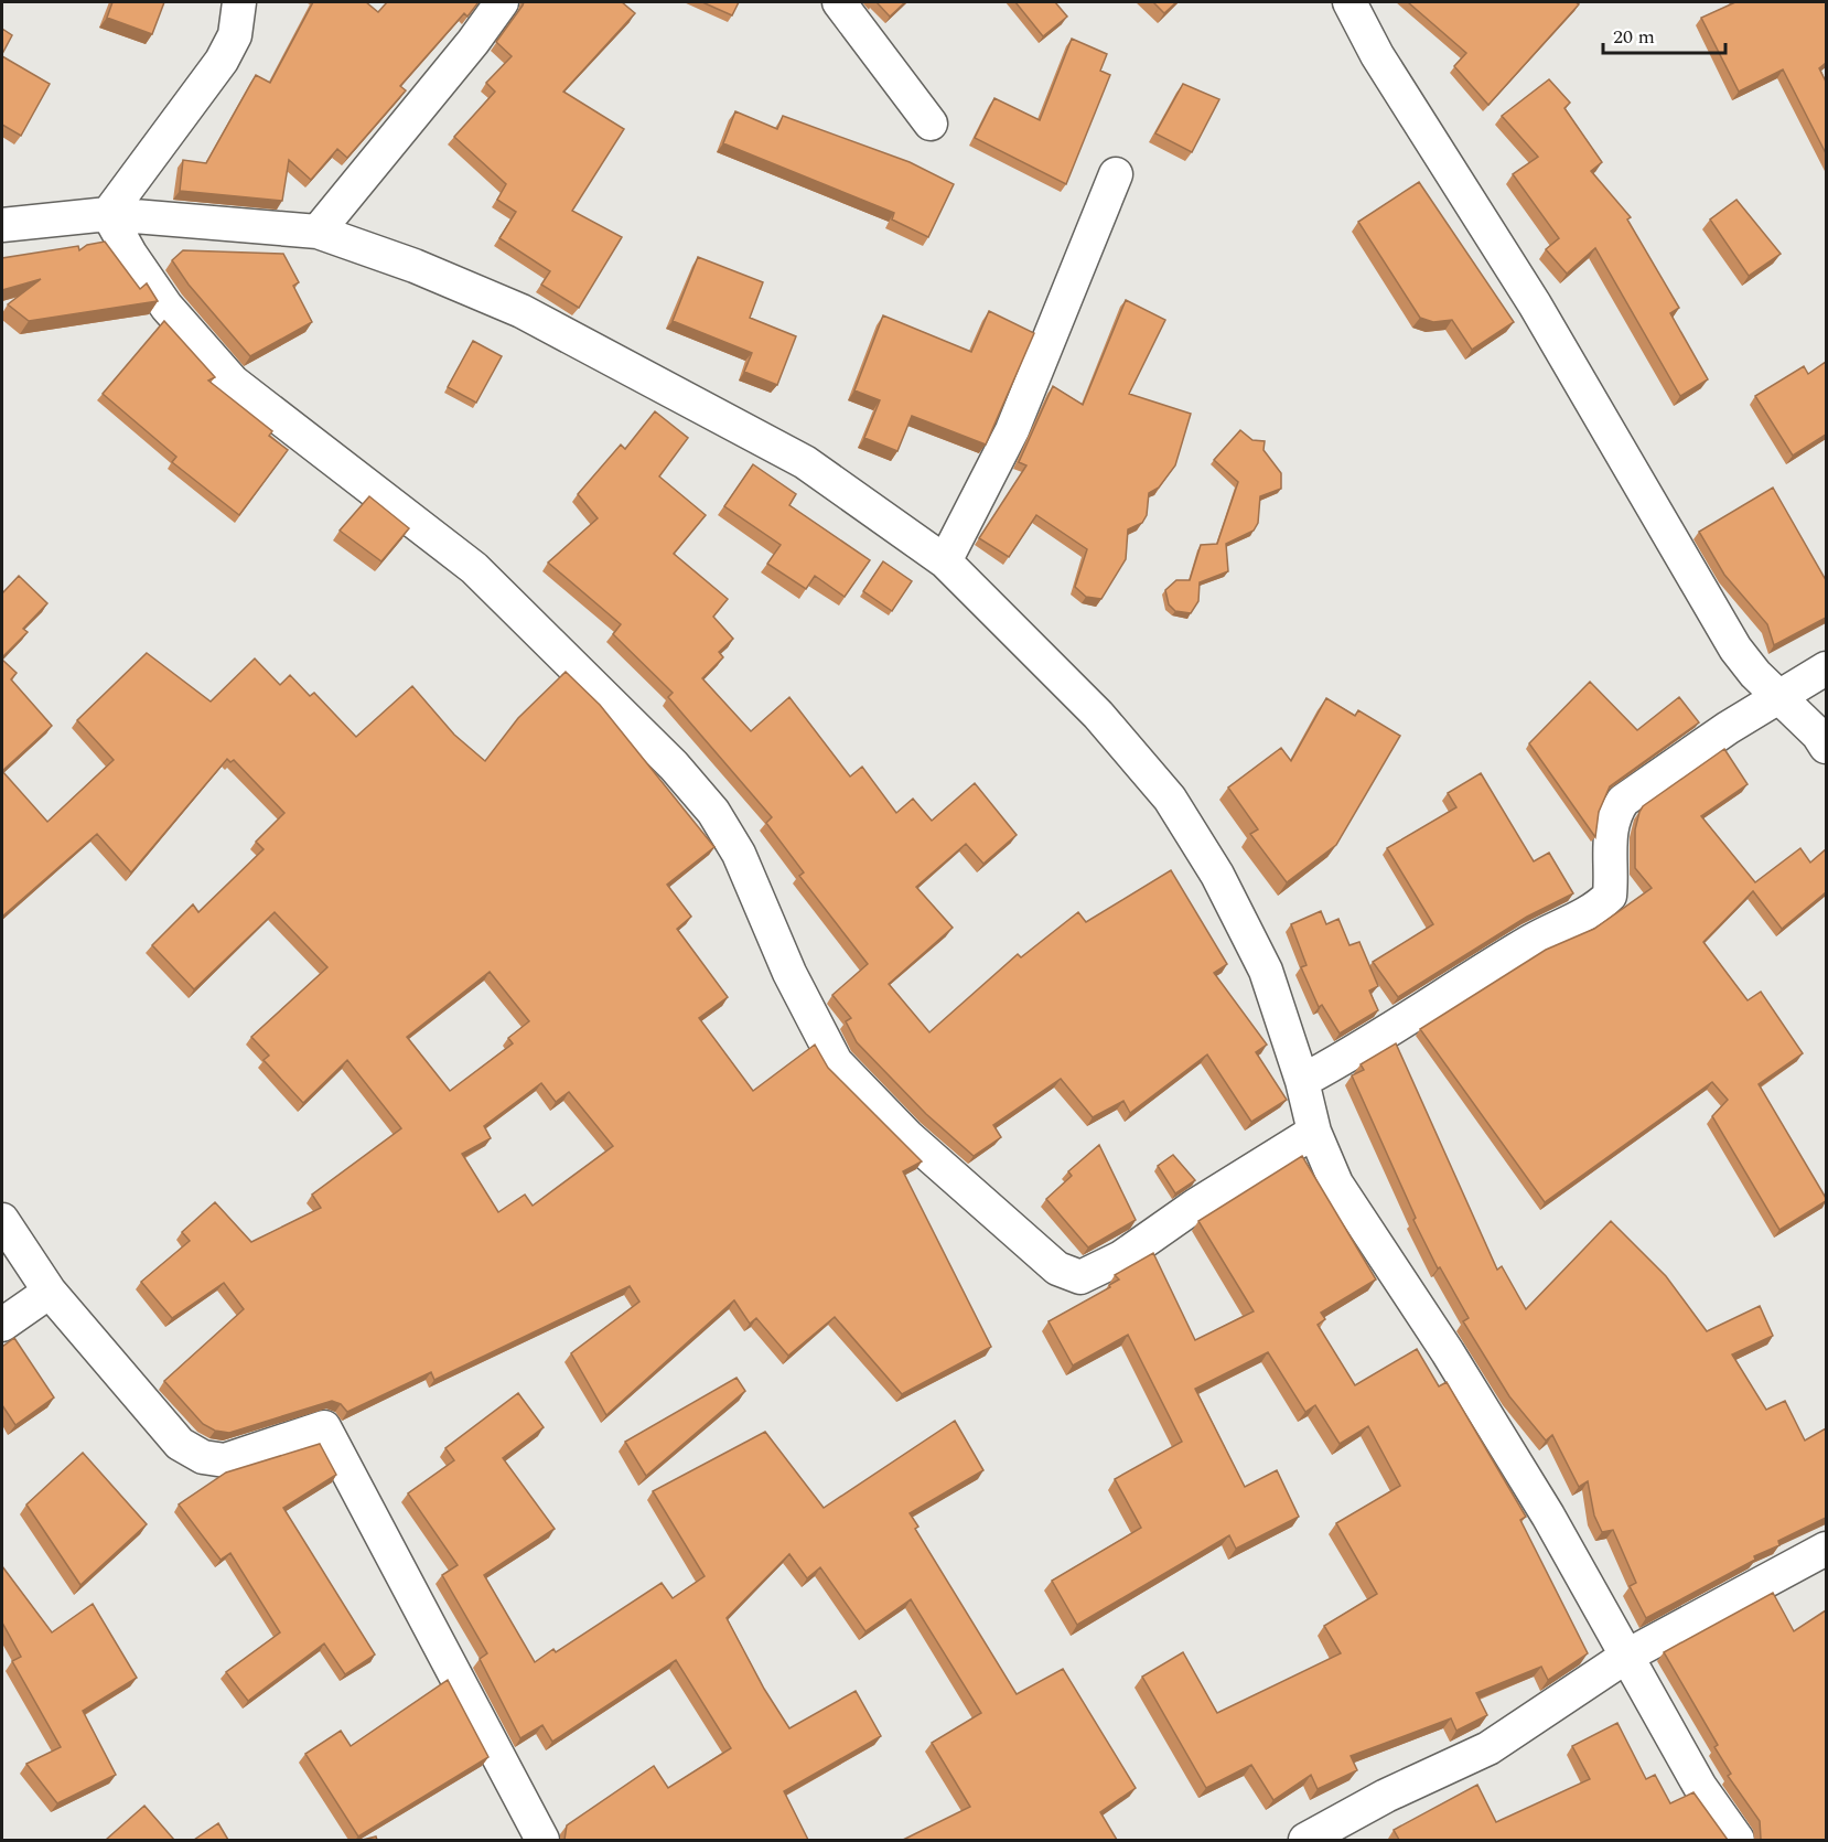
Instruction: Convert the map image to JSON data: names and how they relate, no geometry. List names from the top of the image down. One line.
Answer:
{"scale_bar":"20 m"}
